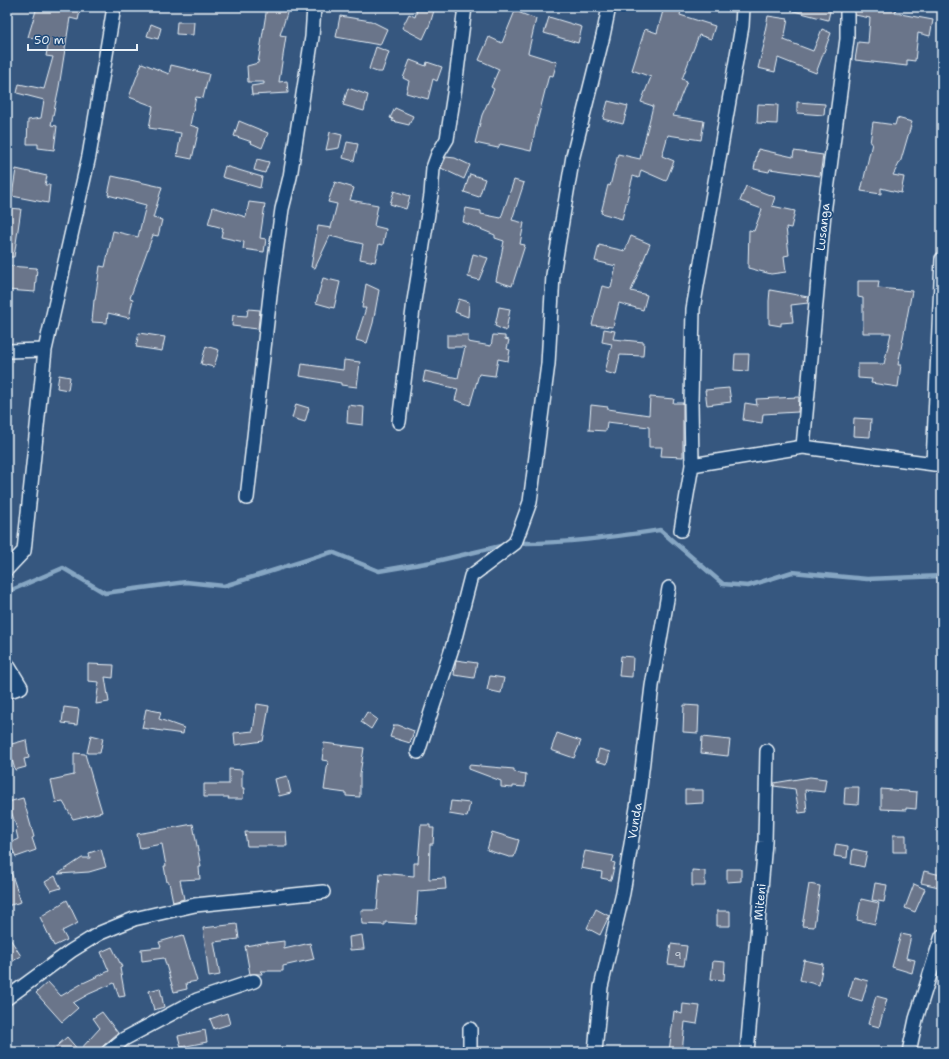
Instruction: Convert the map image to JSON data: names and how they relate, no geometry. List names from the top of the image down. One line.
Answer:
{"streets":{"street":["Lusanga","Vunda","Miteni"]},"house_numbers":["9"],"scale_bar":"50 m"}
